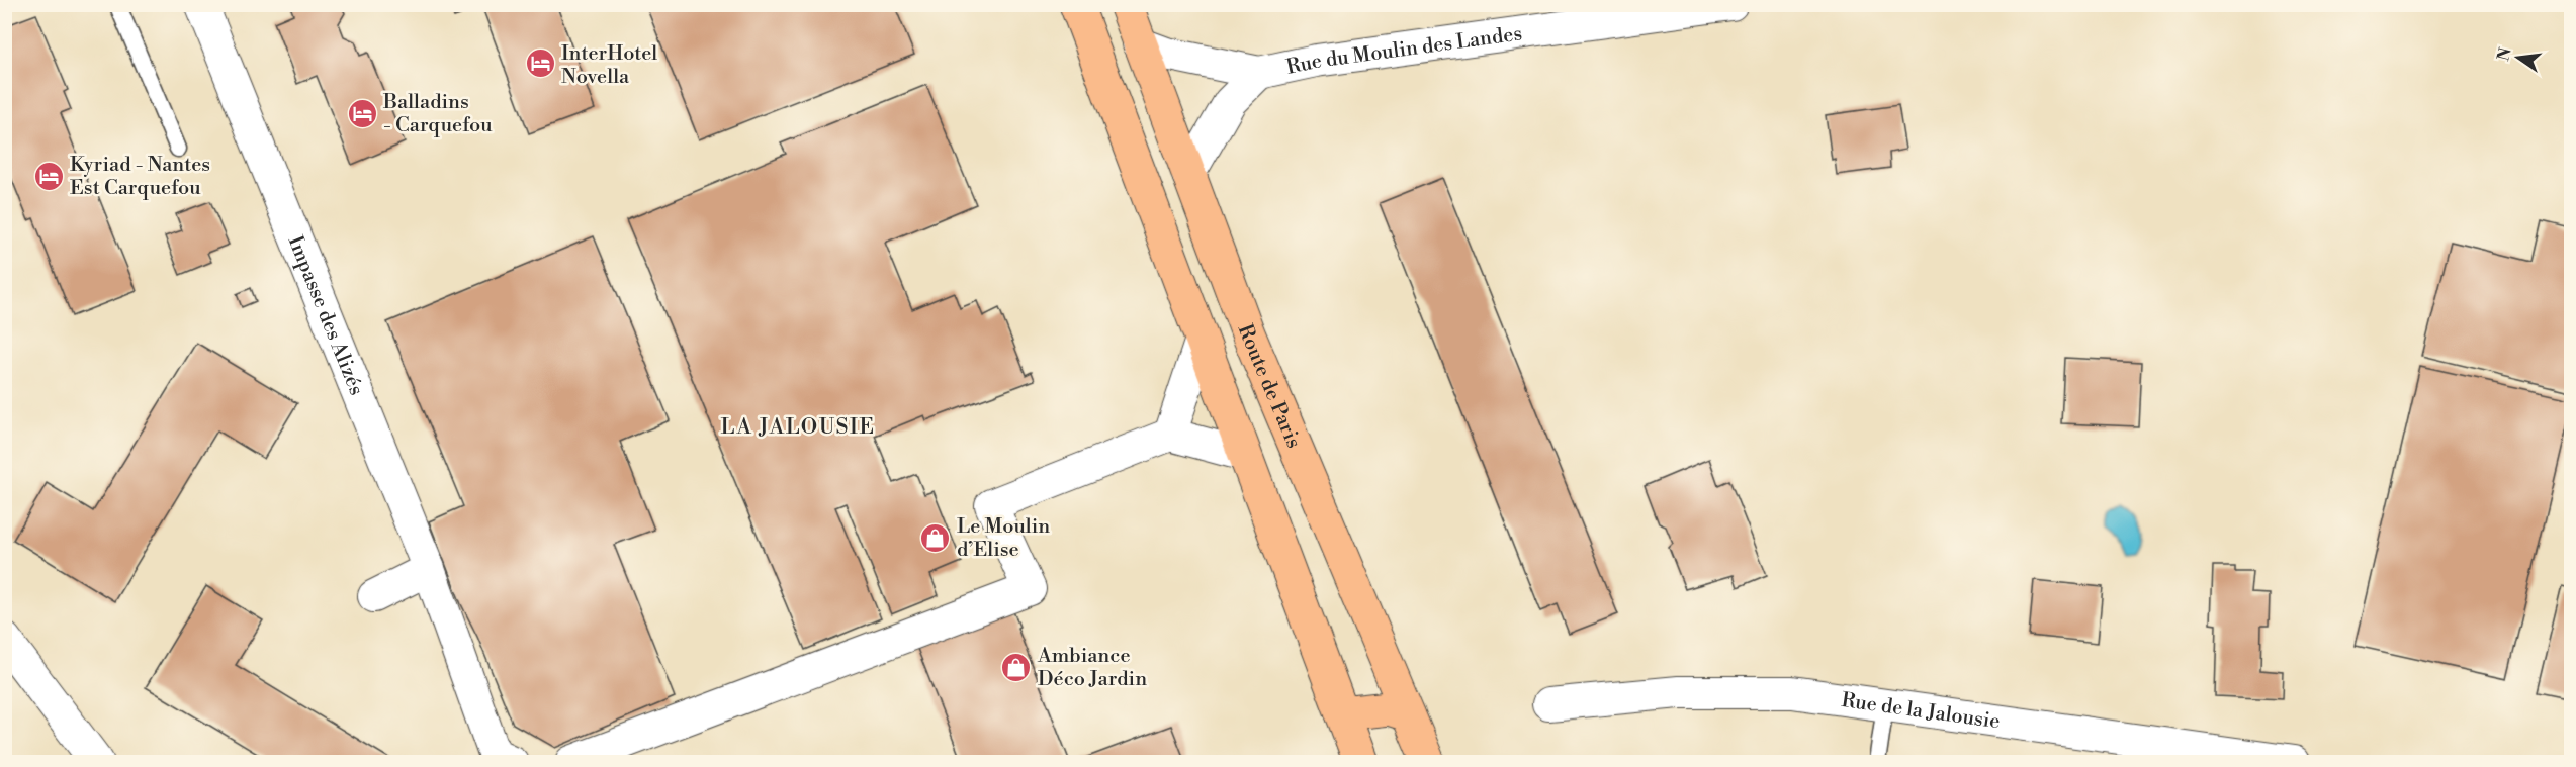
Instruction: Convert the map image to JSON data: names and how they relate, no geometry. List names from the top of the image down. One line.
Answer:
{"streets":{"main road":["Route de Paris"],"street":["Rue du Moulin des Landes","Impasse des Alizés","Rue de la Jalousie"]},"crossings":[["Rue du Moulin des Landes","Route de Paris"]],"districts":["LA JALOUSIE"],"places":{"hotel":["InterHotel Novella","Balladins - Carquefou","Kyriad - Nantes Est Carquefou"],"shop":["Le Moulin d’Elise","Ambiance Déco Jardin"]},"north":"left"}
